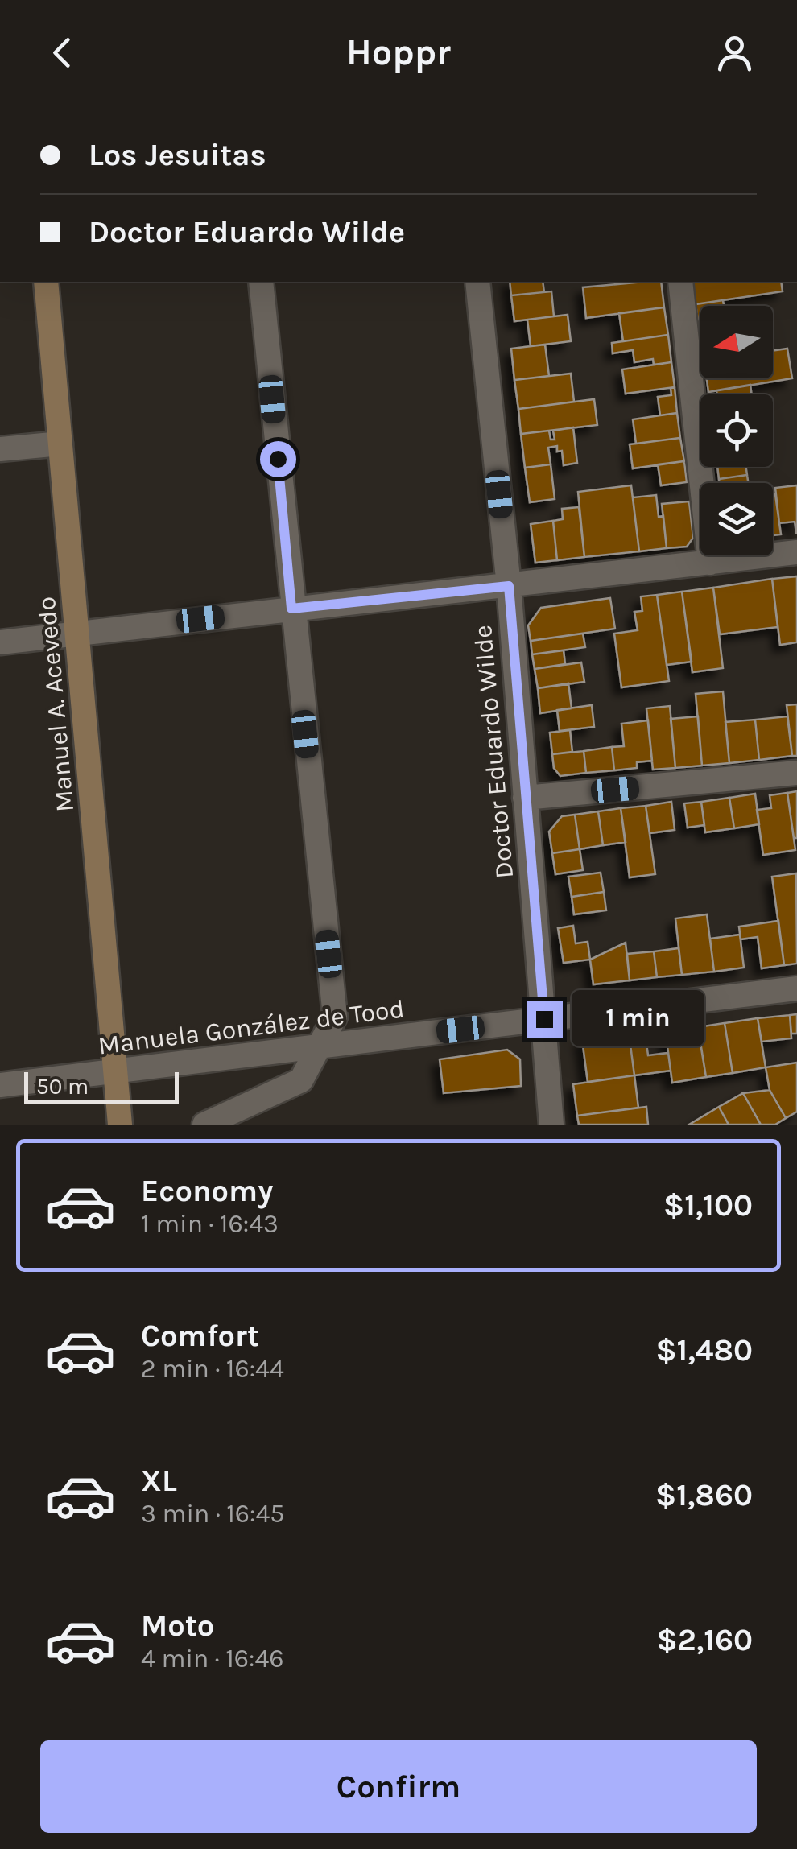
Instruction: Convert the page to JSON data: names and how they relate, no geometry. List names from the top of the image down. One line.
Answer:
{"streets":{"street":["Manuel A. Acevedo","Doctor Eduardo Wilde","Manuela González de Tood"]},"crossings":[["Manuel A. Acevedo","Manuela González de Tood"],["Doctor Eduardo Wilde","Manuela González de Tood"]],"scale_bar":"50 m","north":"left","page":{"header":"Hoppr","banner":["Los Jesuitas","Doctor Eduardo Wilde"],"bubble":"1 min","scale":"50 m","list":[{"name":"Economy","note":"1 min · 16:43","value":"$1,100"},{"name":"Comfort","note":"2 min · 16:44","value":"$1,480"},{"name":"XL","note":"3 min · 16:45","value":"$1,860"},{"name":"Moto","note":"4 min · 16:46","value":"$2,160"}],"buttons":"Confirm"}}
